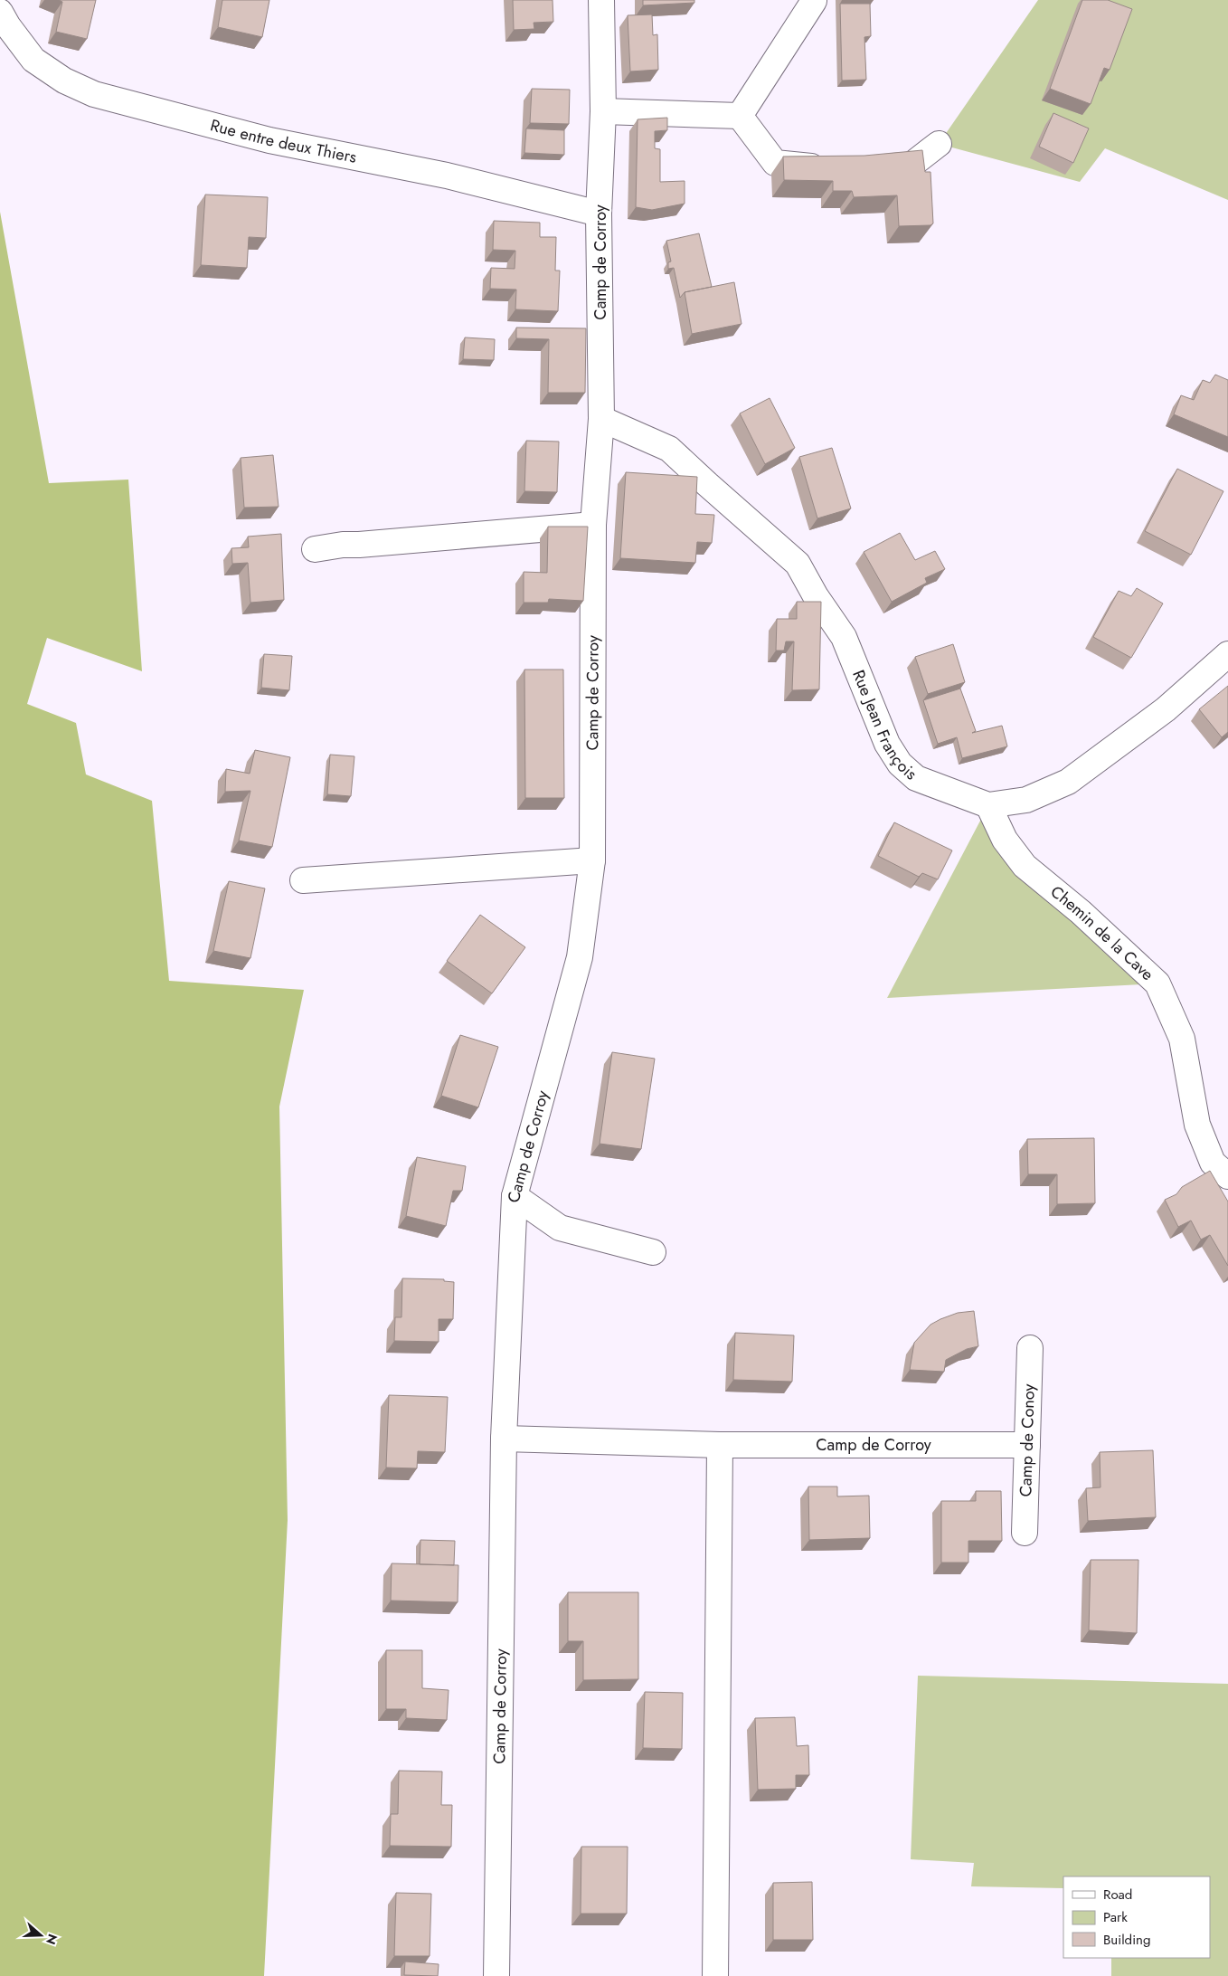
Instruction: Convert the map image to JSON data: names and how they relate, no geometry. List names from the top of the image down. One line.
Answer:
{"streets":{"street":["Rue entre deux Thiers","Camp de Corroy","Rue Jean François","Chemin de la Cave","Camp de Conoy"]},"crossings":[["Rue entre deux Thiers","Camp de Corroy"],["Camp de Corroy","Rue Jean François"],["Camp de Corroy","Camp de Conoy"],["Rue Jean François","Chemin de la Cave"]],"legend":["Road","Park","Building"],"north":"right"}
